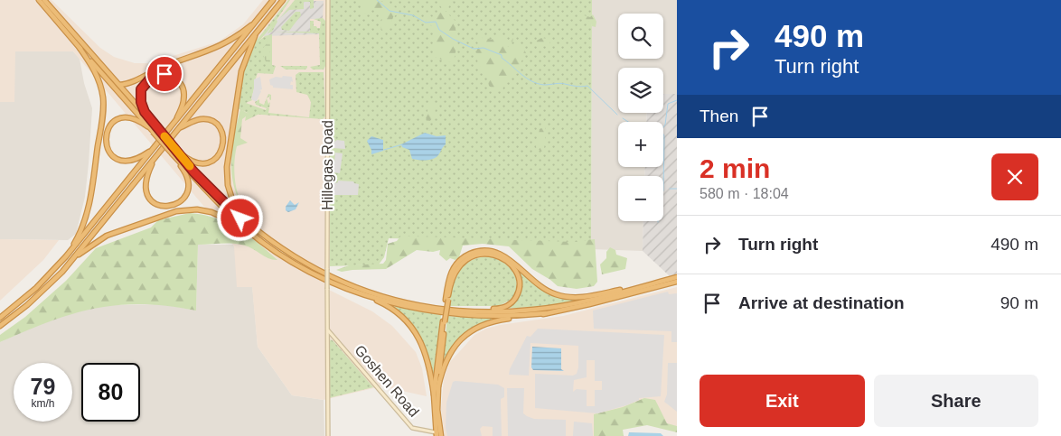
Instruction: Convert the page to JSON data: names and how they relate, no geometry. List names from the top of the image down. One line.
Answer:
{"streets":{"main road":["Hillegas Road","Goshen Road"]},"crossings":[["Hillegas Road","Goshen Road"]],"page":{"turn":["490 m","Turn right"],"map_buttons":["+","−"],"then":"Then","heading":["2 min","580 m · 18:04"],"list":[{"name":"Turn right","value":"490 m"},{"name":"Arrive at destination","value":"90 m"}],"speed":"79 km/h","limit":"80","buttons":["Exit","Share"]}}
